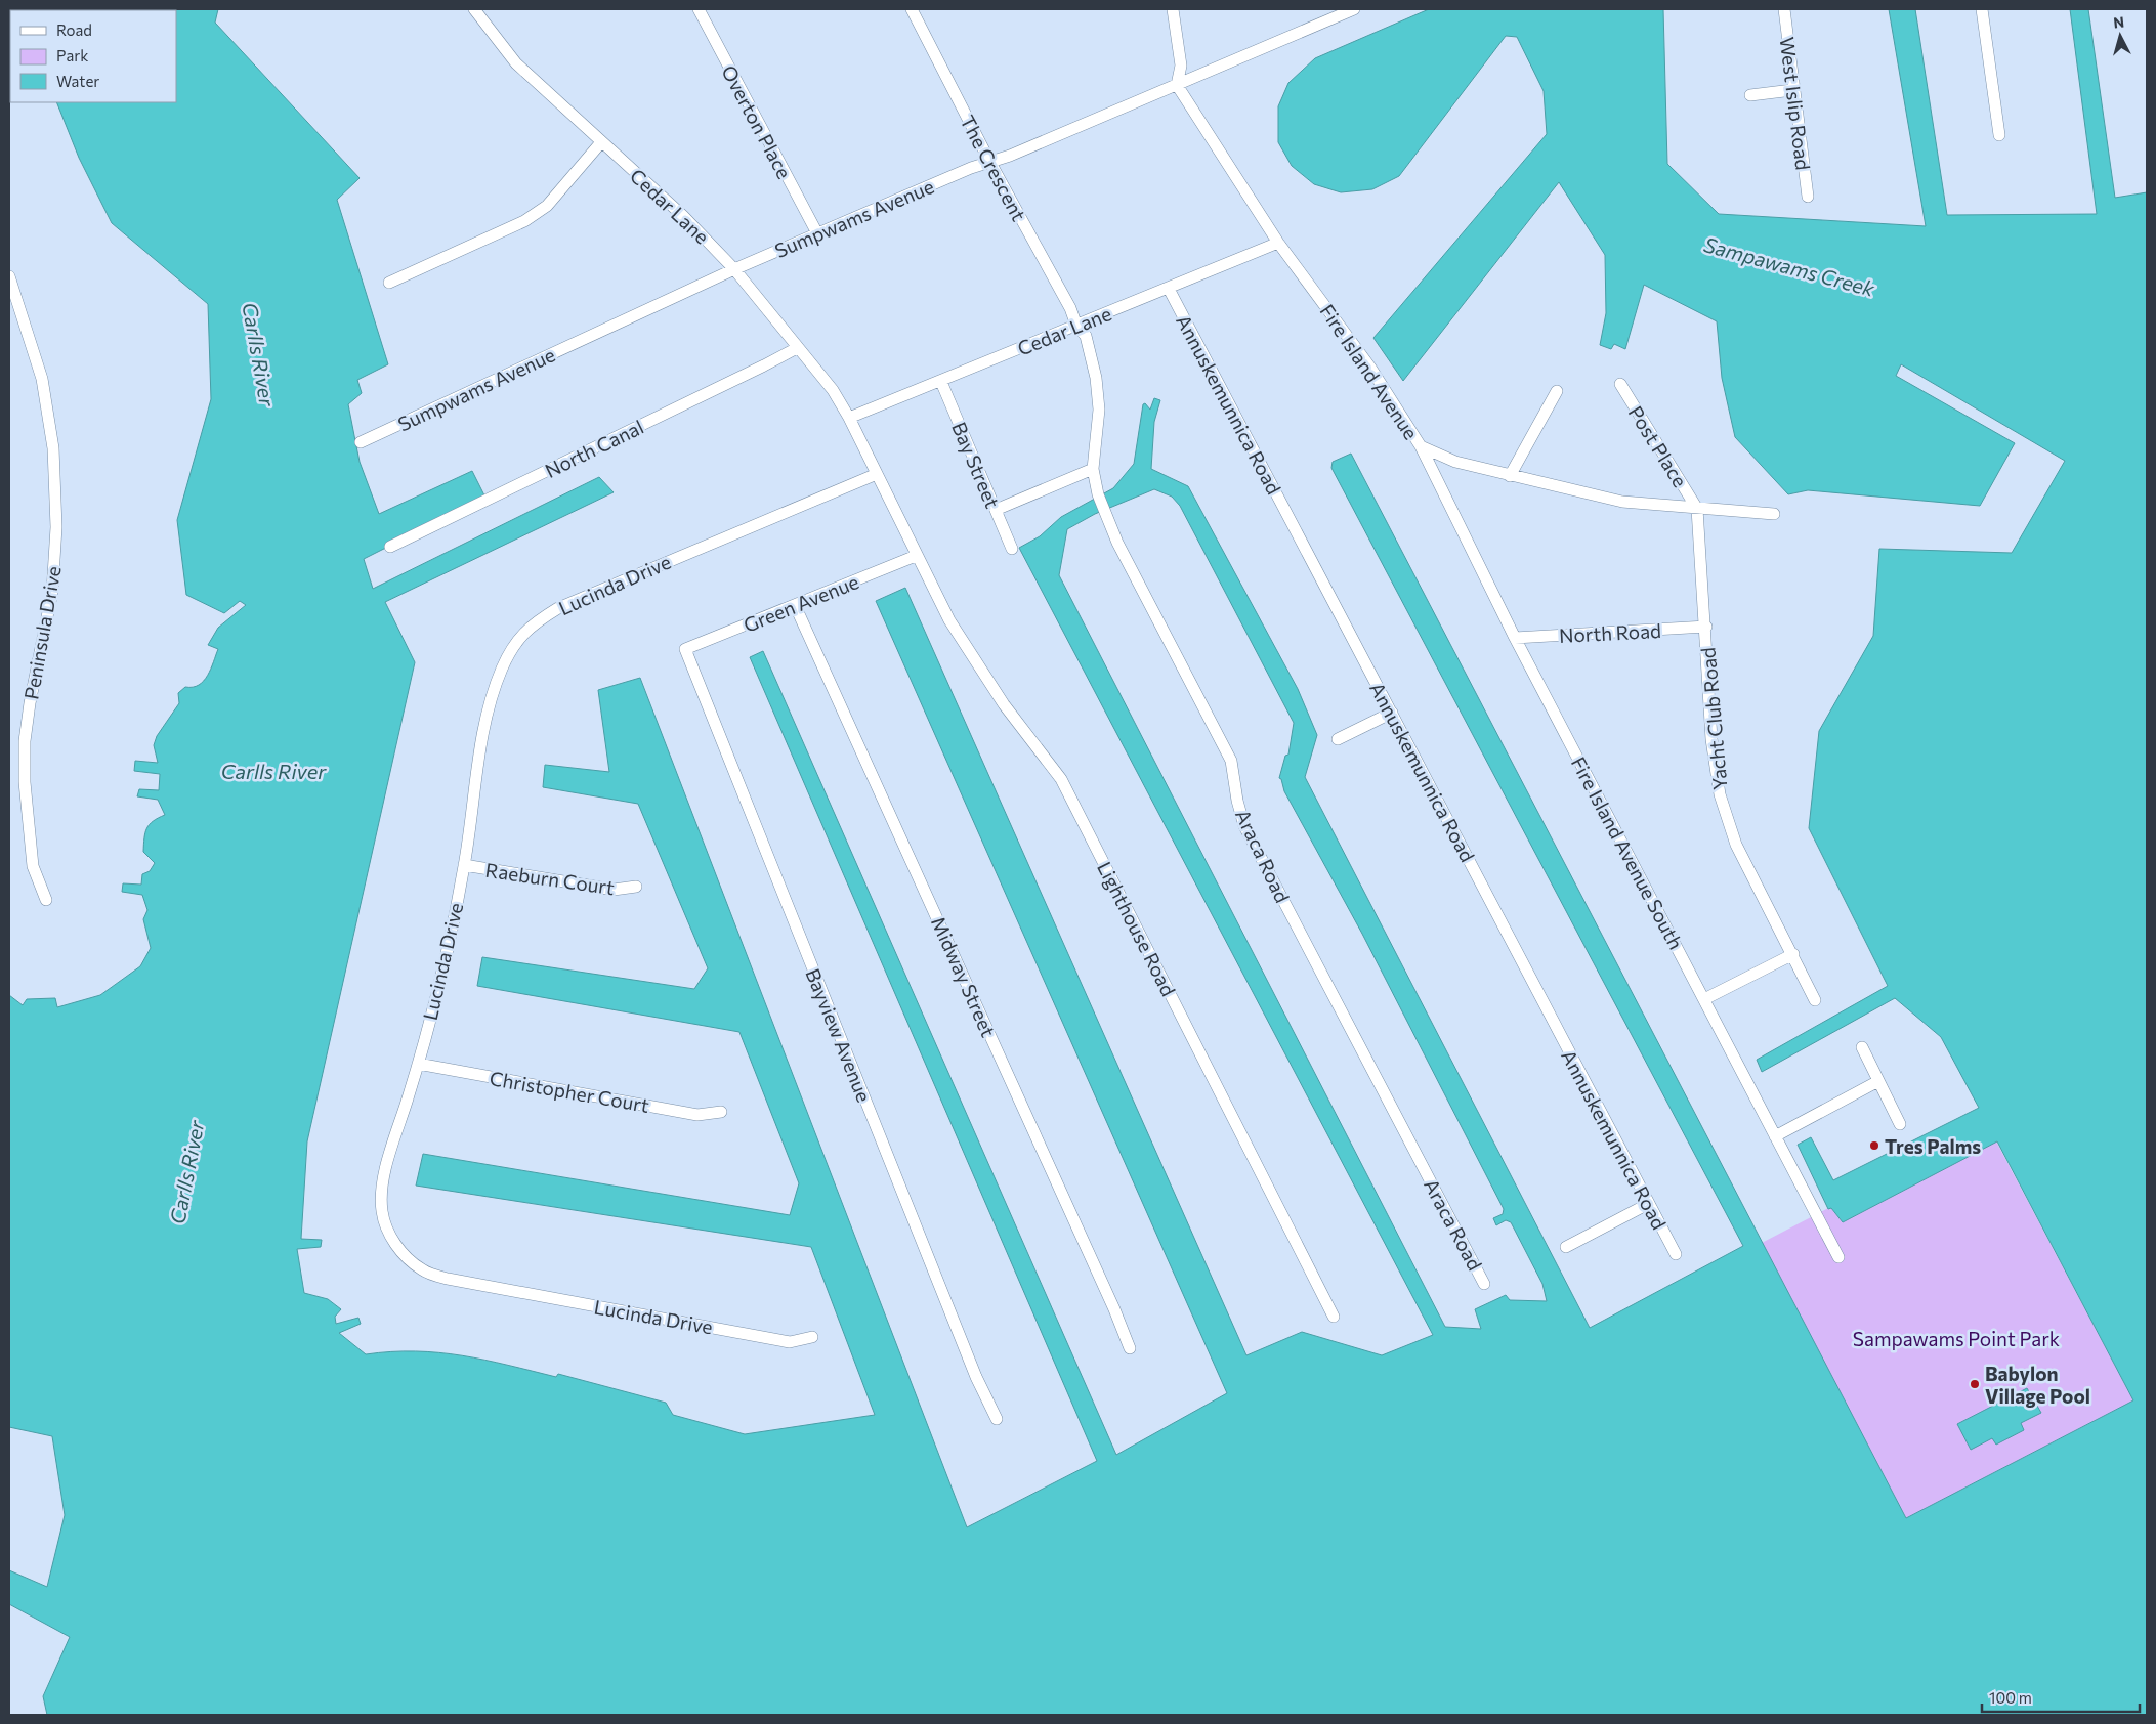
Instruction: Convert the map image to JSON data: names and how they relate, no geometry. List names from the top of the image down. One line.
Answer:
{"streets":{"street":["West Islip Road","Overton Place","The Crescent","Cedar Lane","Sumpwams Avenue","Fire Island Avenue","Annuskemunnica Road","Post Place","North Canal","Bay Street","Lucinda Drive","Green Avenue","Peninsula Drive","North Road","Yacht Club Road","Fire Island Avenue South","Araca Road","Raeburn Court","Lighthouse Road","Midway Street","Bayview Avenue","Christopher Court"]},"crossings":[["Overton Place","Sumpwams Avenue"],["The Crescent","Cedar Lane"],["The Crescent","Sumpwams Avenue"],["The Crescent","Araca Road"],["Cedar Lane","Sumpwams Avenue"],["Cedar Lane","Fire Island Avenue"],["Cedar Lane","Annuskemunnica Road"],["Cedar Lane","North Canal"],["Cedar Lane","Bay Street"],["Cedar Lane","Lucinda Drive"],["Cedar Lane","Green Avenue"],["Cedar Lane","Araca Road"],["Cedar Lane","Lighthouse Road"],["Sumpwams Avenue","Fire Island Avenue"],["Fire Island Avenue","Post Place"],["Fire Island Avenue","Yacht Club Road"],["Fire Island Avenue","Fire Island Avenue South"],["Post Place","Yacht Club Road"],["Lucinda Drive","Raeburn Court"],["Lucinda Drive","Christopher Court"],["Green Avenue","Lighthouse Road"],["Green Avenue","Midway Street"],["Green Avenue","Bayview Avenue"],["North Road","Yacht Club Road"],["North Road","Fire Island Avenue South"]],"water":["Sampawams Creek","Carlls River"],"parks":["Sampawams Point Park"],"places":["Tres Palms","Babylon Village Pool"],"legend":["Road","Park","Water"],"scale_bar":"100 m","north":"top"}
